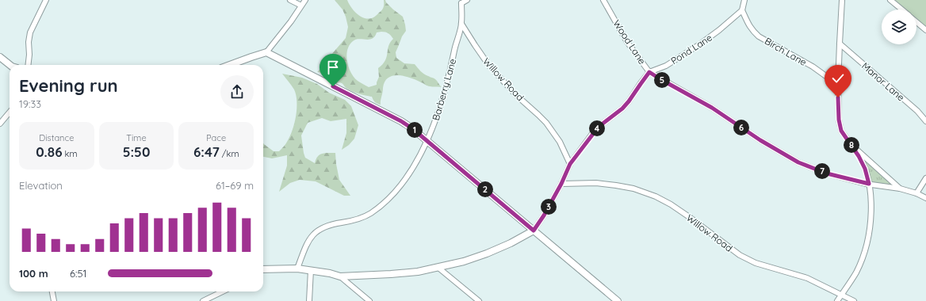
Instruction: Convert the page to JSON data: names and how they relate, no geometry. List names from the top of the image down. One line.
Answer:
{"streets":{"street":["Wood Lane","Pond Lane","Birch Lane","Willow Road","Manor Lane","Barberry Lane"]},"crossings":[["Wood Lane","Pond Lane"],["Pond Lane","Birch Lane"],["Willow Road","Barberry Lane"]],"page":{"heading":["Evening run","19:33"],"pins":["5","6","4","1","8","7","2","3"],"stats":[["Distance","0.86 km"],["Time","5:50"],["Pace","6:47 /km"]],"chart":["Elevation","61–69 m"],"list":[{"name":"100 m","note":"6:51"}]}}
